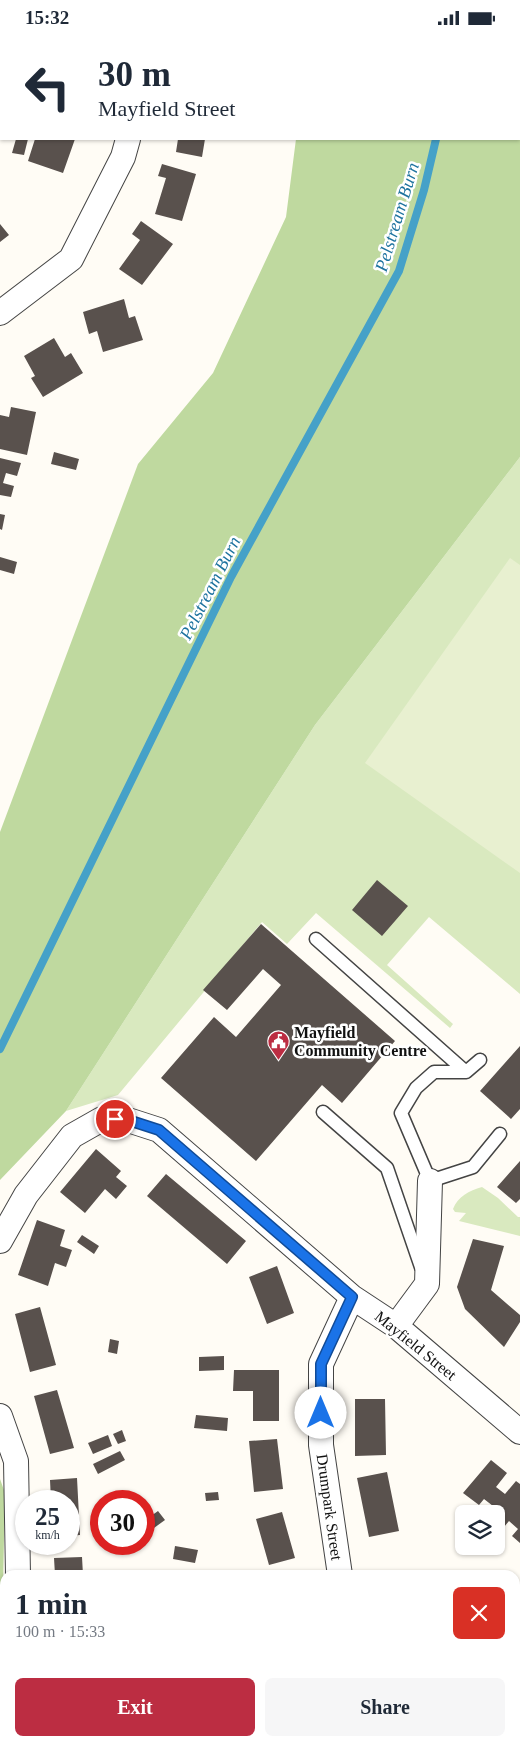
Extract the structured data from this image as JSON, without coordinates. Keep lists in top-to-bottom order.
{
  "streets": {
    "street": ["Mayfield Street", "Drumpark Street"]
  },
  "crossings": [
    ["Mayfield Street", "Drumpark Street"]
  ],
  "water": ["Pelstream Burn"],
  "places": {
    "public building": ["Mayfield Community Centre"]
  },
  "page": {
    "status": "15:32",
    "turn": ["30 m", "Mayfield Street"],
    "speed": "25 km/h",
    "limit": "30",
    "heading": ["1 min", "100 m · 15:33"],
    "buttons": ["Exit", "Share"]
  }
}
